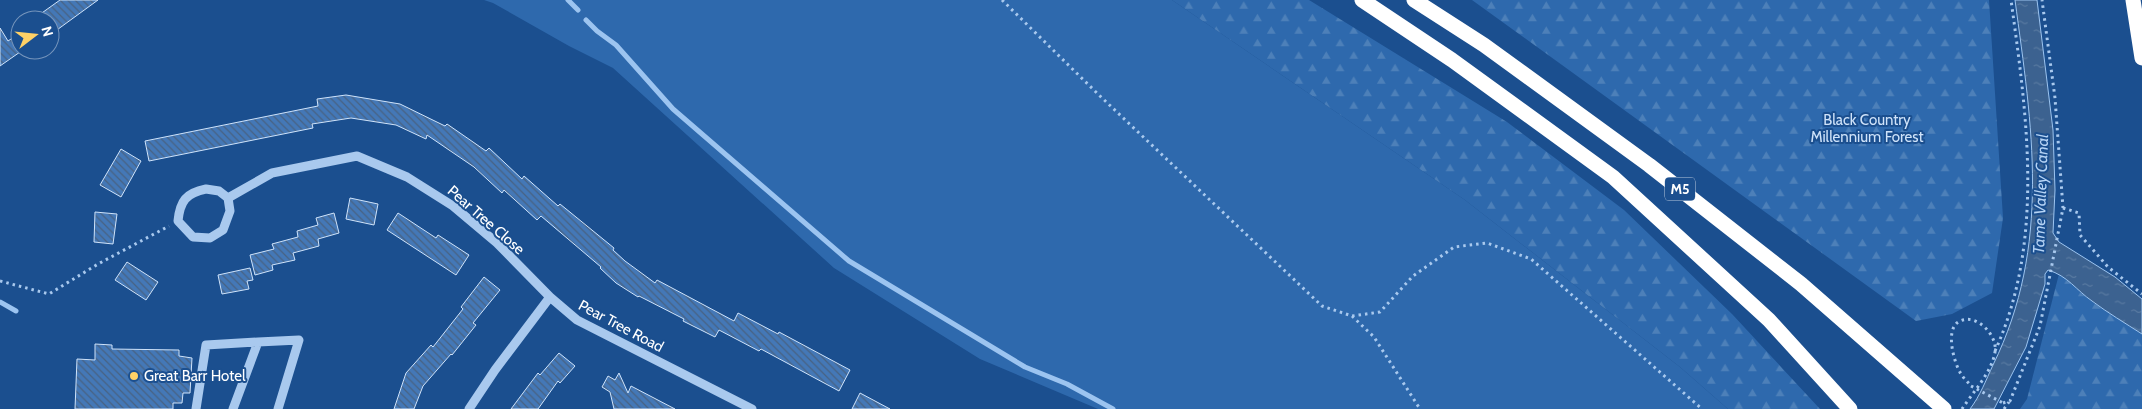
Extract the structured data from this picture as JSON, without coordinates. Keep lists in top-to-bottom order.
{
  "streets": {
    "highway": ["M5"],
    "street": ["Pear Tree Close", "Pear Tree Road"]
  },
  "crossings": [
    ["Pear Tree Close", "Pear Tree Road"]
  ],
  "water": ["Tame Valley Canal"],
  "parks": ["Black Country Millennium Forest"],
  "places": ["Great Barr Hotel"],
  "north": "right"
}
